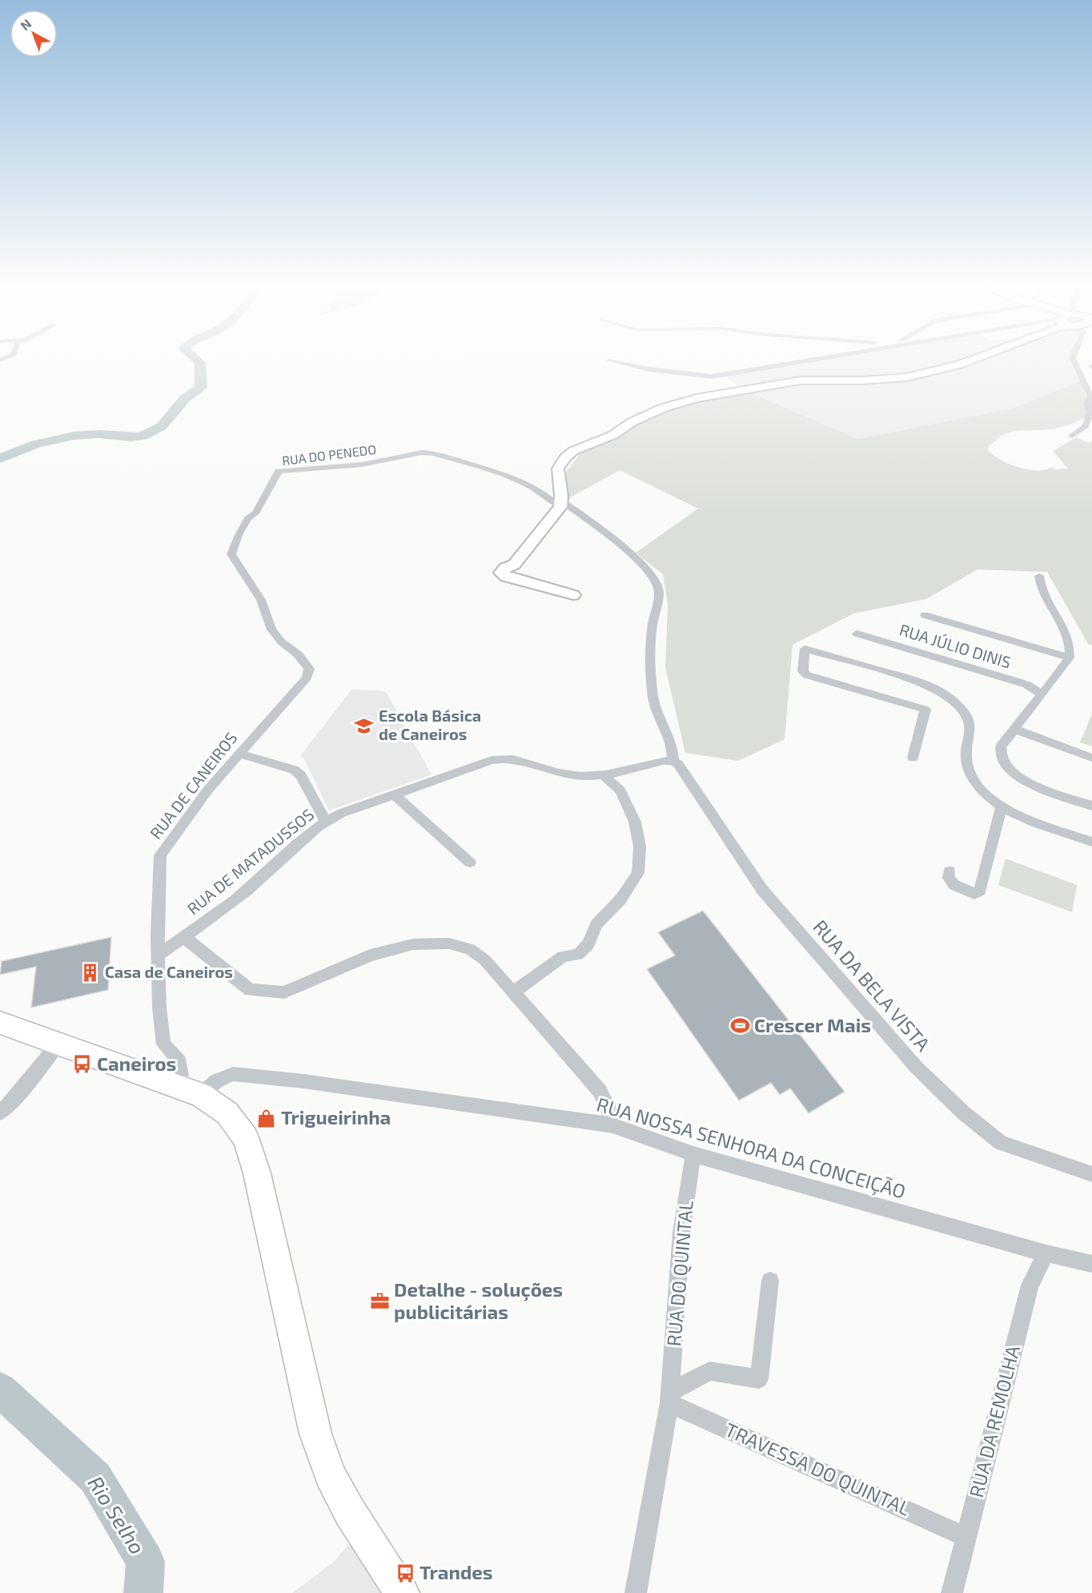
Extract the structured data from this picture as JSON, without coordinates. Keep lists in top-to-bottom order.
{
  "streets": {
    "street": [
      "RUA DO PENEDO",
      "RUA JÚLIO DINIS",
      "RUA DE CANEIROS",
      "RUA DE MATADUSSOS",
      "RUA DA BELA VISTA",
      "RUA NOSSA SENHORA DA CONCEIÇÃO",
      "RUA DO QUINTAL",
      "RUA DA REMOLHA",
      "TRAVESSA DO QUINTAL"
    ]
  },
  "crossings": [
    ["RUA DO PENEDO", "RUA DE CANEIROS"],
    ["RUA DE CANEIROS", "RUA DE MATADUSSOS"],
    ["RUA DE CANEIROS", "RUA NOSSA SENHORA DA CONCEIÇÃO"],
    ["RUA DE MATADUSSOS", "RUA DA BELA VISTA"],
    ["RUA NOSSA SENHORA DA CONCEIÇÃO", "RUA DO QUINTAL"],
    ["RUA NOSSA SENHORA DA CONCEIÇÃO", "RUA DA REMOLHA"],
    ["RUA DO QUINTAL", "TRAVESSA DO QUINTAL"],
    ["RUA DA REMOLHA", "TRAVESSA DO QUINTAL"]
  ],
  "water": ["Rio Selho"],
  "places": {
    "school or university": ["Escola Básica de Caneiros"],
    "building": ["Casa de Caneiros"],
    "sports": ["Crescer Mais"],
    "bus stop": ["Caneiros", "Trandes"],
    "shop": ["Trigueirinha"],
    "office": ["Detalhe - soluções publicitárias"]
  },
  "north": "top left"
}
